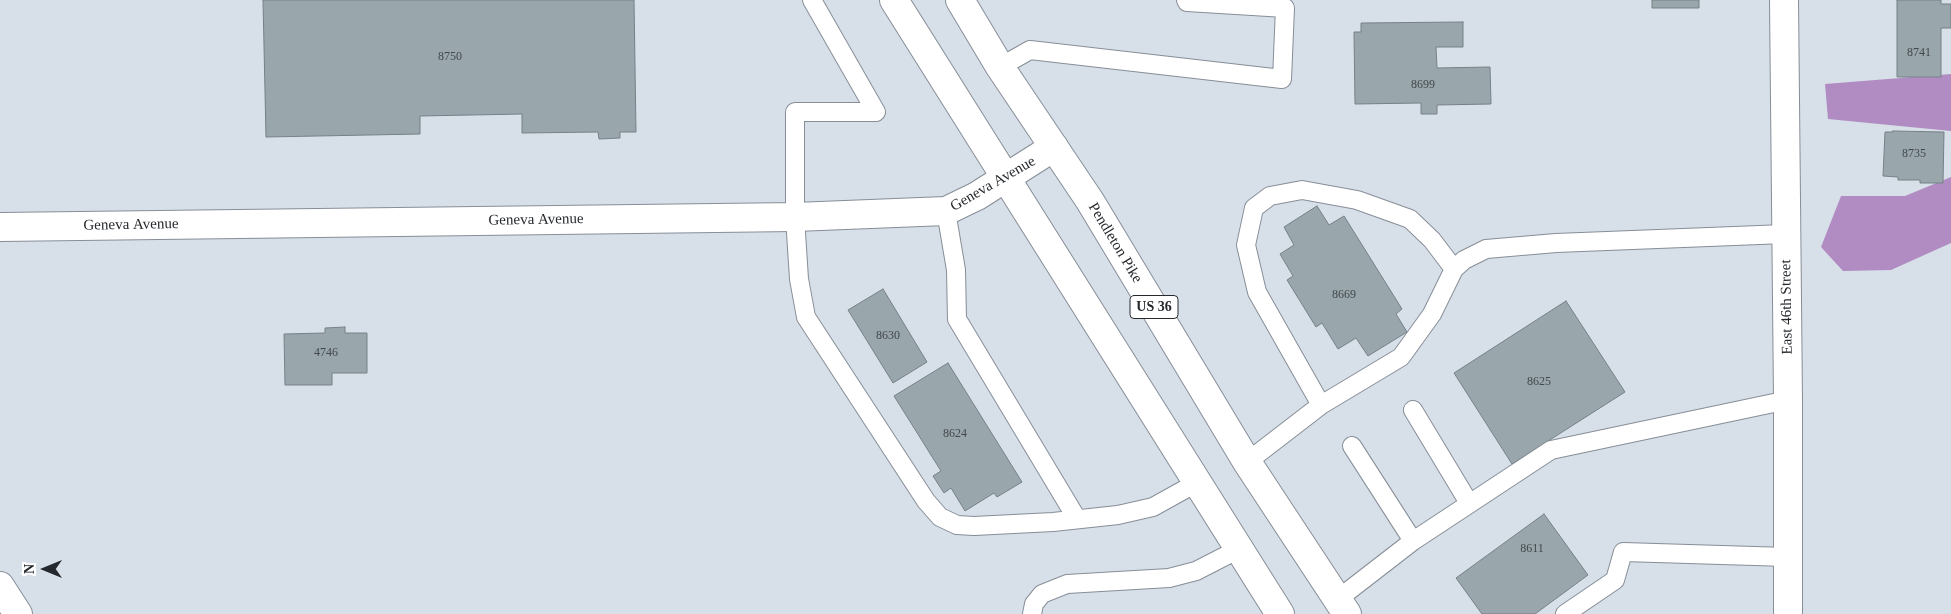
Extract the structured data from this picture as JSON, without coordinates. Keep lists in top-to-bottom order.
{
  "streets": {
    "street": [
      "Geneva Avenue",
      "Pendleton Pike",
      "US 36",
      "East 46th Street"
    ]
  },
  "crossings": [
    ["Geneva Avenue", "Pendleton Pike"]
  ],
  "house_numbers": [
    "8741",
    "8750",
    "8699",
    "8735",
    "8669",
    "8630",
    "4746",
    "8625",
    "8624",
    "8611"
  ],
  "north": "left"
}
